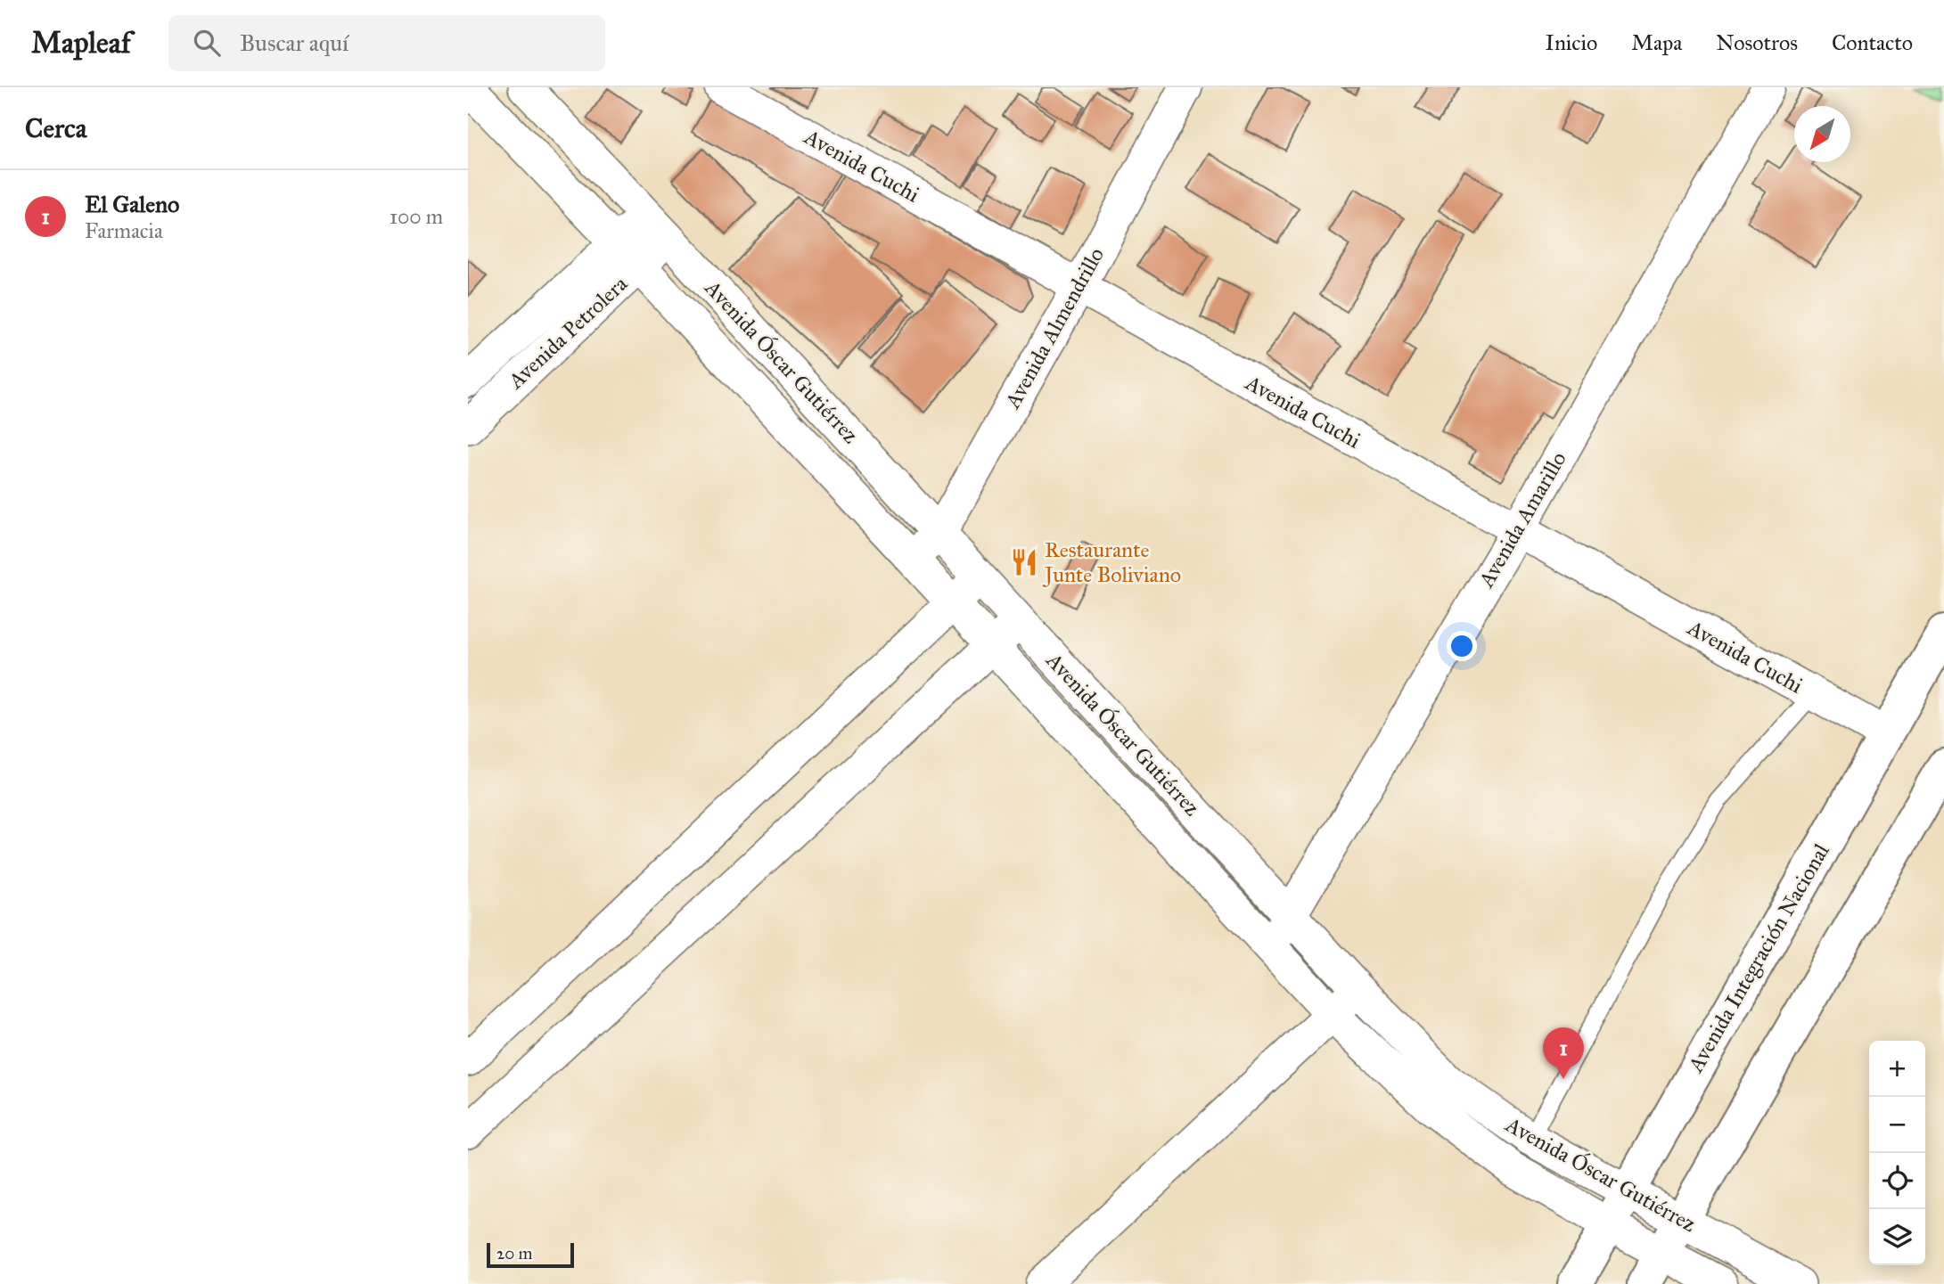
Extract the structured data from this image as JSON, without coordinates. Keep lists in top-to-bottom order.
{
  "streets": {
    "main road": ["Avenida Integración Nacional"],
    "street": [
      "Avenida Cuchi",
      "Avenida Almendrillo",
      "Avenida Petrolera",
      "Avenida Óscar Gutiérrez",
      "Avenida Amarillo"
    ]
  },
  "crossings": [
    ["Avenida Cuchi", "Avenida Almendrillo"],
    ["Avenida Cuchi", "Avenida Amarillo"],
    ["Avenida Cuchi", "Avenida Integración Nacional"],
    ["Avenida Almendrillo", "Avenida Óscar Gutiérrez"],
    ["Avenida Petrolera", "Avenida Óscar Gutiérrez"],
    ["Avenida Óscar Gutiérrez", "Avenida Amarillo"],
    ["Avenida Óscar Gutiérrez", "Avenida Integración Nacional"]
  ],
  "places": {
    "restaurant": ["Restaurante Junte Boliviano"]
  },
  "scale_bar": "20 m",
  "north": "bottom left",
  "page": {
    "header": "Mapleaf",
    "search": "Buscar aquí",
    "nav": [
      "Inicio",
      "Mapa",
      "Nosotros",
      "Contacto"
    ],
    "heading": "Cerca",
    "list": [
      {
        "mark": "1",
        "name": "El Galeno",
        "note": "Farmacia",
        "value": "100 m"
      }
    ],
    "pins": "1",
    "map_buttons": ["+", "−"],
    "scale": "20 m"
  }
}
